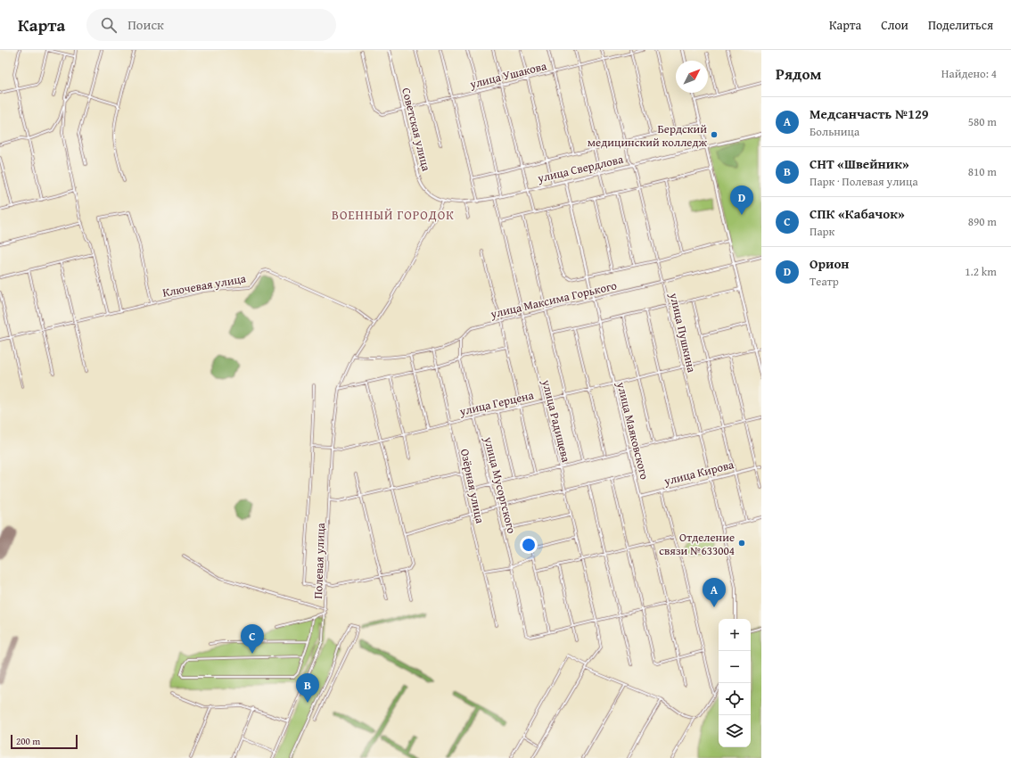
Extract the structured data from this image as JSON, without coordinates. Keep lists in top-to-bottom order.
{
  "streets": {
    "street": [
      "улица Ушакова",
      "Советская улица",
      "улица Свердлова",
      "Ключевая улица",
      "улица Максима Горького",
      "улица Пушкина",
      "улица Герцена",
      "улица Радищева",
      "улица Маяковского",
      "улица Кирова",
      "улица Мусоргского",
      "Озёрная улица",
      "Полевая улица"
    ]
  },
  "crossings": [
    ["улица Ушакова", "Советская улица"],
    ["улица Ушакова", "улица Пушкина"],
    ["Советская улица", "улица Свердлова"],
    ["Советская улица", "Полевая улица"],
    ["улица Свердлова", "улица Пушкина"],
    ["улица Свердлова", "улица Радищева"],
    ["улица Свердлова", "улица Маяковского"],
    ["улица Свердлова", "Полевая улица"],
    ["Ключевая улица", "Полевая улица"],
    ["улица Максима Горького", "улица Пушкина"],
    ["улица Максима Горького", "улица Радищева"],
    ["улица Максима Горького", "улица Маяковского"],
    ["улица Максима Горького", "улица Мусоргского"],
    ["улица Максима Горького", "Озёрная улица"],
    ["улица Максима Горького", "Полевая улица"],
    ["улица Пушкина", "улица Герцена"],
    ["улица Пушкина", "улица Кирова"],
    ["улица Герцена", "улица Радищева"],
    ["улица Герцена", "улица Маяковского"],
    ["улица Герцена", "улица Мусоргского"],
    ["улица Герцена", "Озёрная улица"],
    ["улица Герцена", "Полевая улица"],
    ["улица Маяковского", "улица Кирова"]
  ],
  "districts": ["ВОЕННЫЙ ГОРОДОК"],
  "places": ["Бердский медицинский колледж", "Отделение связи №633004"],
  "scale_bar": "200 m",
  "north": "top right",
  "page": {
    "header": "Карта",
    "search": "Поиск",
    "nav": ["Карта", "Слои", "Поделиться"],
    "heading": ["Рядом", "Найдено: 4"],
    "list": [
      {
        "mark": "A",
        "name": "Медсанчасть №129",
        "note": "Больница",
        "value": "580 m"
      },
      {
        "mark": "B",
        "name": "СНТ «Швейник»",
        "note": "Парк · Полевая улица",
        "value": "810 m"
      },
      {
        "mark": "C",
        "name": "СПК «Кабачок»",
        "note": "Парк",
        "value": "890 m"
      },
      {
        "mark": "D",
        "name": "Орион",
        "note": "Театр",
        "value": "1.2 km"
      }
    ],
    "pins": [
      "D",
      "A",
      "C",
      "B"
    ],
    "map_buttons": ["+", "−"],
    "scale": "200 m"
  }
}
